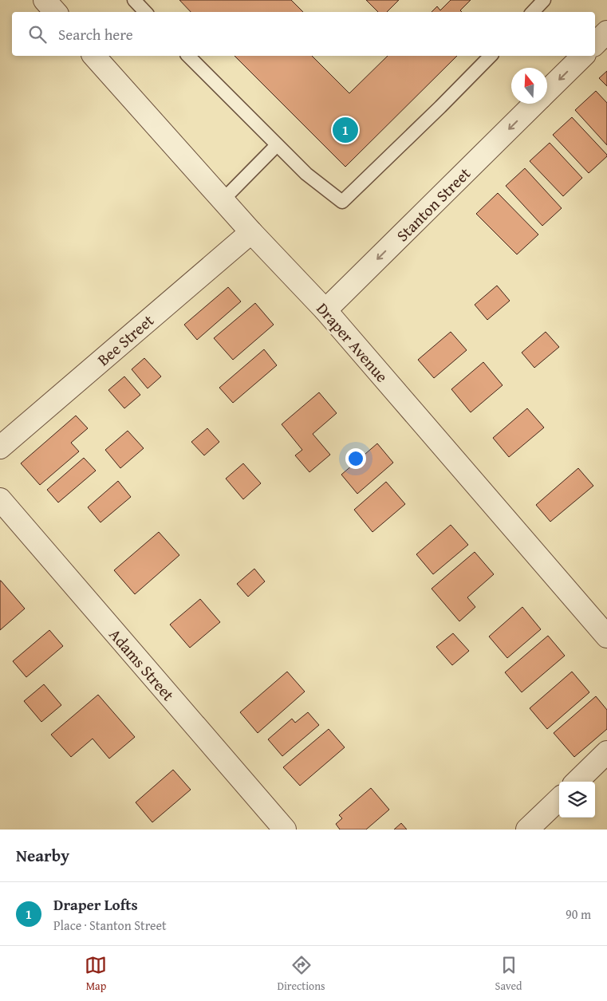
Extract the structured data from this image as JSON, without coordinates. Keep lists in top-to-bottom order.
{
  "streets": {
    "street": [
      "Stanton Street",
      "Bee Street",
      "Draper Avenue",
      "Adams Street"
    ]
  },
  "crossings": [
    ["Stanton Street", "Draper Avenue"],
    ["Bee Street", "Draper Avenue"]
  ],
  "one_way": ["Stanton Street"],
  "north": "top",
  "page": {
    "search": "Search here",
    "pins": "1",
    "heading": "Nearby",
    "list": [
      {
        "mark": "1",
        "name": "Draper Lofts",
        "note": "Place · Stanton Street",
        "value": "90 m"
      }
    ],
    "nav": ["Map", "Directions", "Saved"]
  }
}
